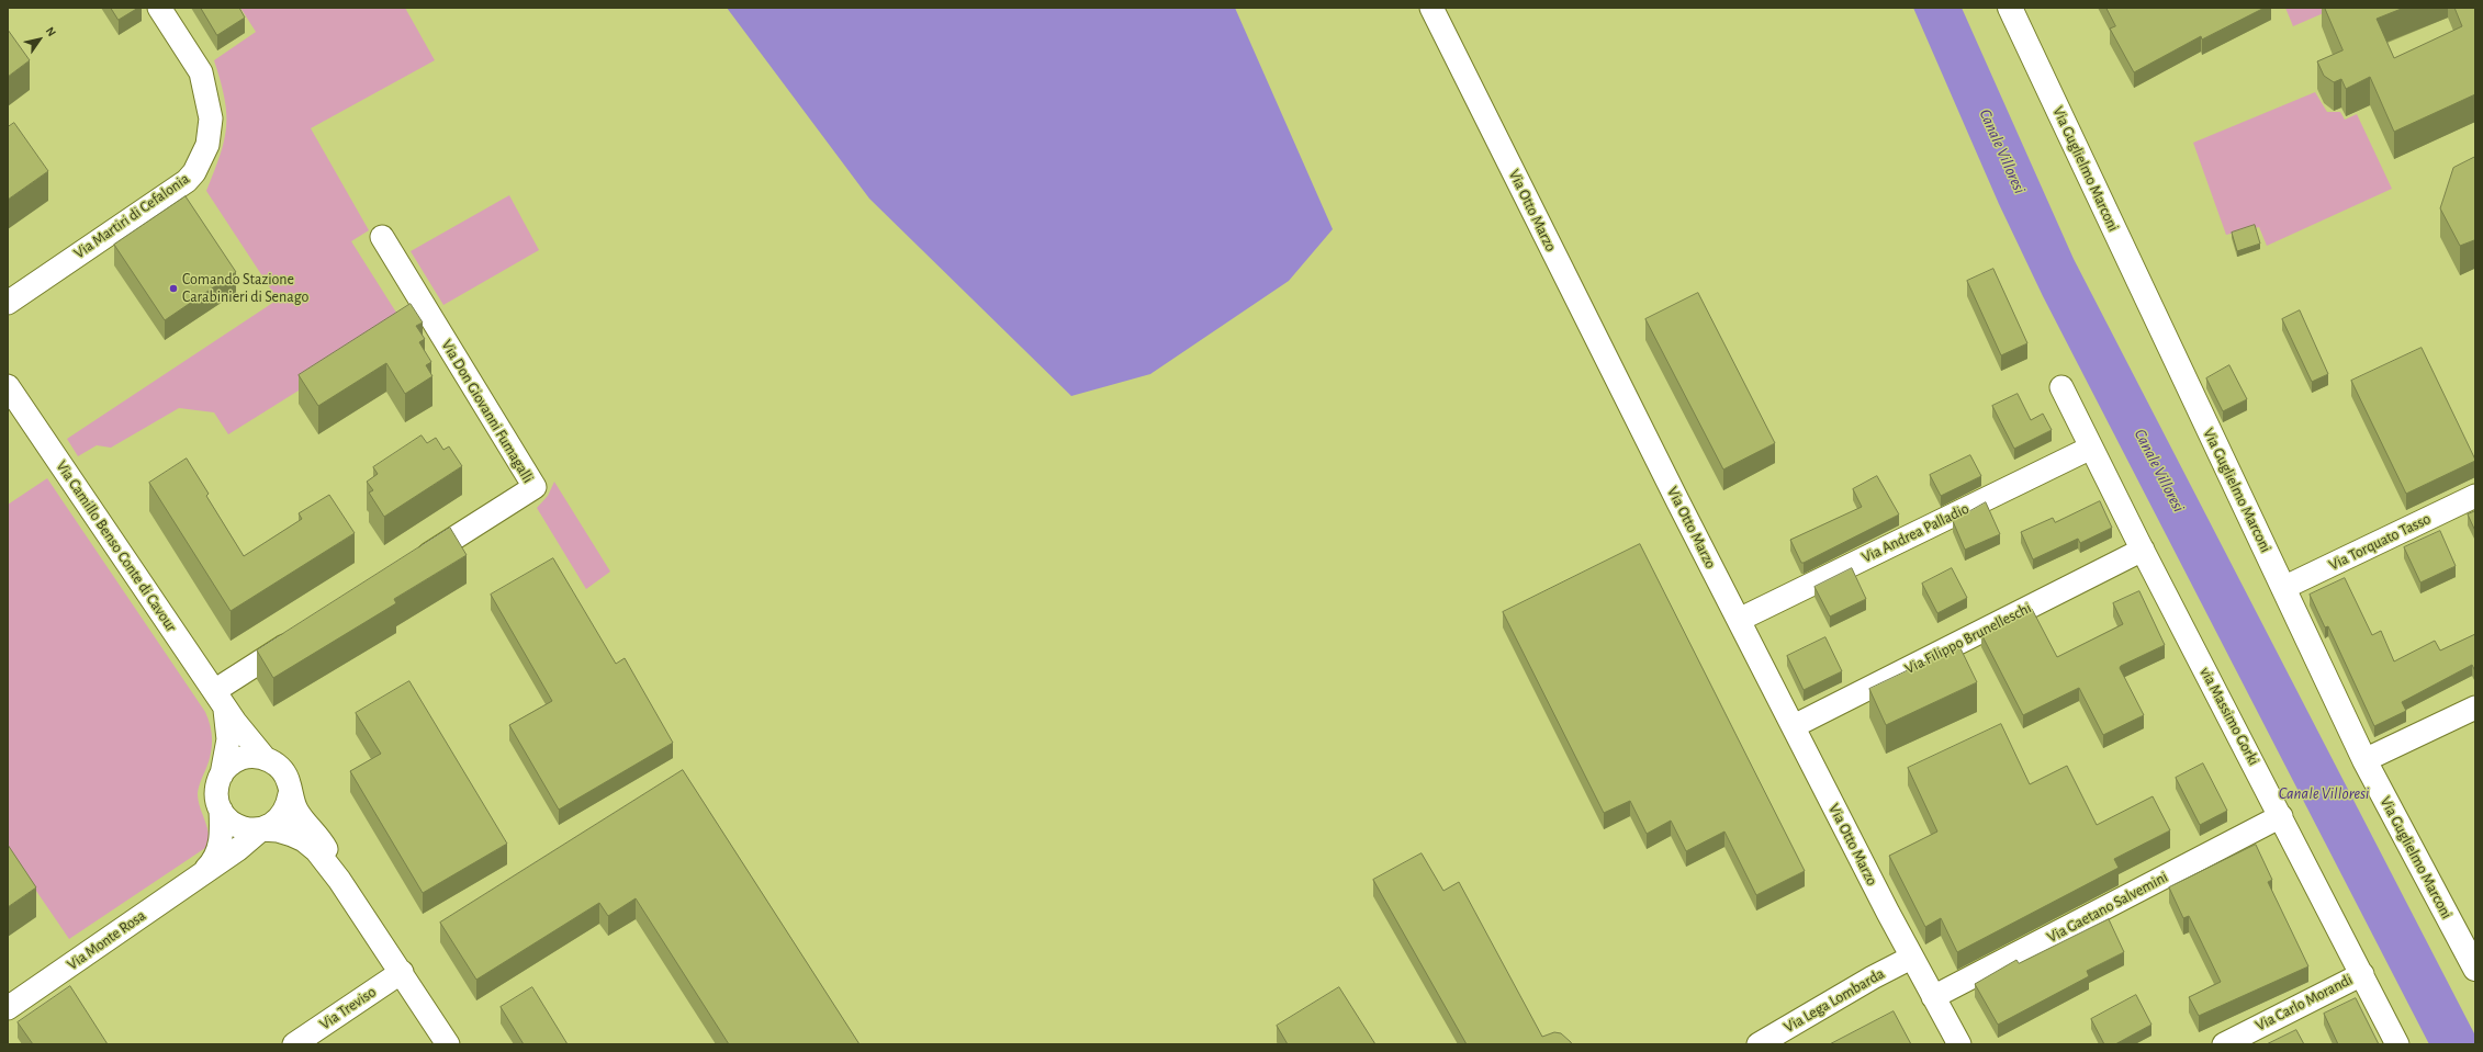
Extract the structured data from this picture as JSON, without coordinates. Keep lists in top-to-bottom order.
{
  "streets": {
    "street": [
      "Via Guglielmo Marconi",
      "Via Otto Marzo",
      "Via Martiri di Cefalonia",
      "Via Don Giovanni Fumagalli",
      "Via Andrea Palladio",
      "Via Torquato Tasso",
      "Via Camillo Benso Conte di Cavour",
      "Via Filippo Brunelleschi",
      "via Massimo Gorki",
      "Via Gaetano Salvemini",
      "Via Monte Rosa",
      "Via Lega Lombarda",
      "Via Carlo Morandi",
      "Via Treviso"
    ]
  },
  "crossings": [
    ["Via Guglielmo Marconi", "Via Torquato Tasso"],
    ["Via Otto Marzo", "Via Andrea Palladio"],
    ["Via Otto Marzo", "Via Filippo Brunelleschi"],
    ["Via Otto Marzo", "Via Gaetano Salvemini"],
    ["Via Otto Marzo", "Via Lega Lombarda"],
    ["Via Andrea Palladio", "via Massimo Gorki"],
    ["Via Camillo Benso Conte di Cavour", "Via Monte Rosa"],
    ["Via Filippo Brunelleschi", "via Massimo Gorki"],
    ["via Massimo Gorki", "Via Gaetano Salvemini"],
    ["via Massimo Gorki", "Via Carlo Morandi"]
  ],
  "water": ["Canale Villoresi"],
  "places": ["Comando Stazione Carabinieri di Senago"],
  "north": "top right"
}
